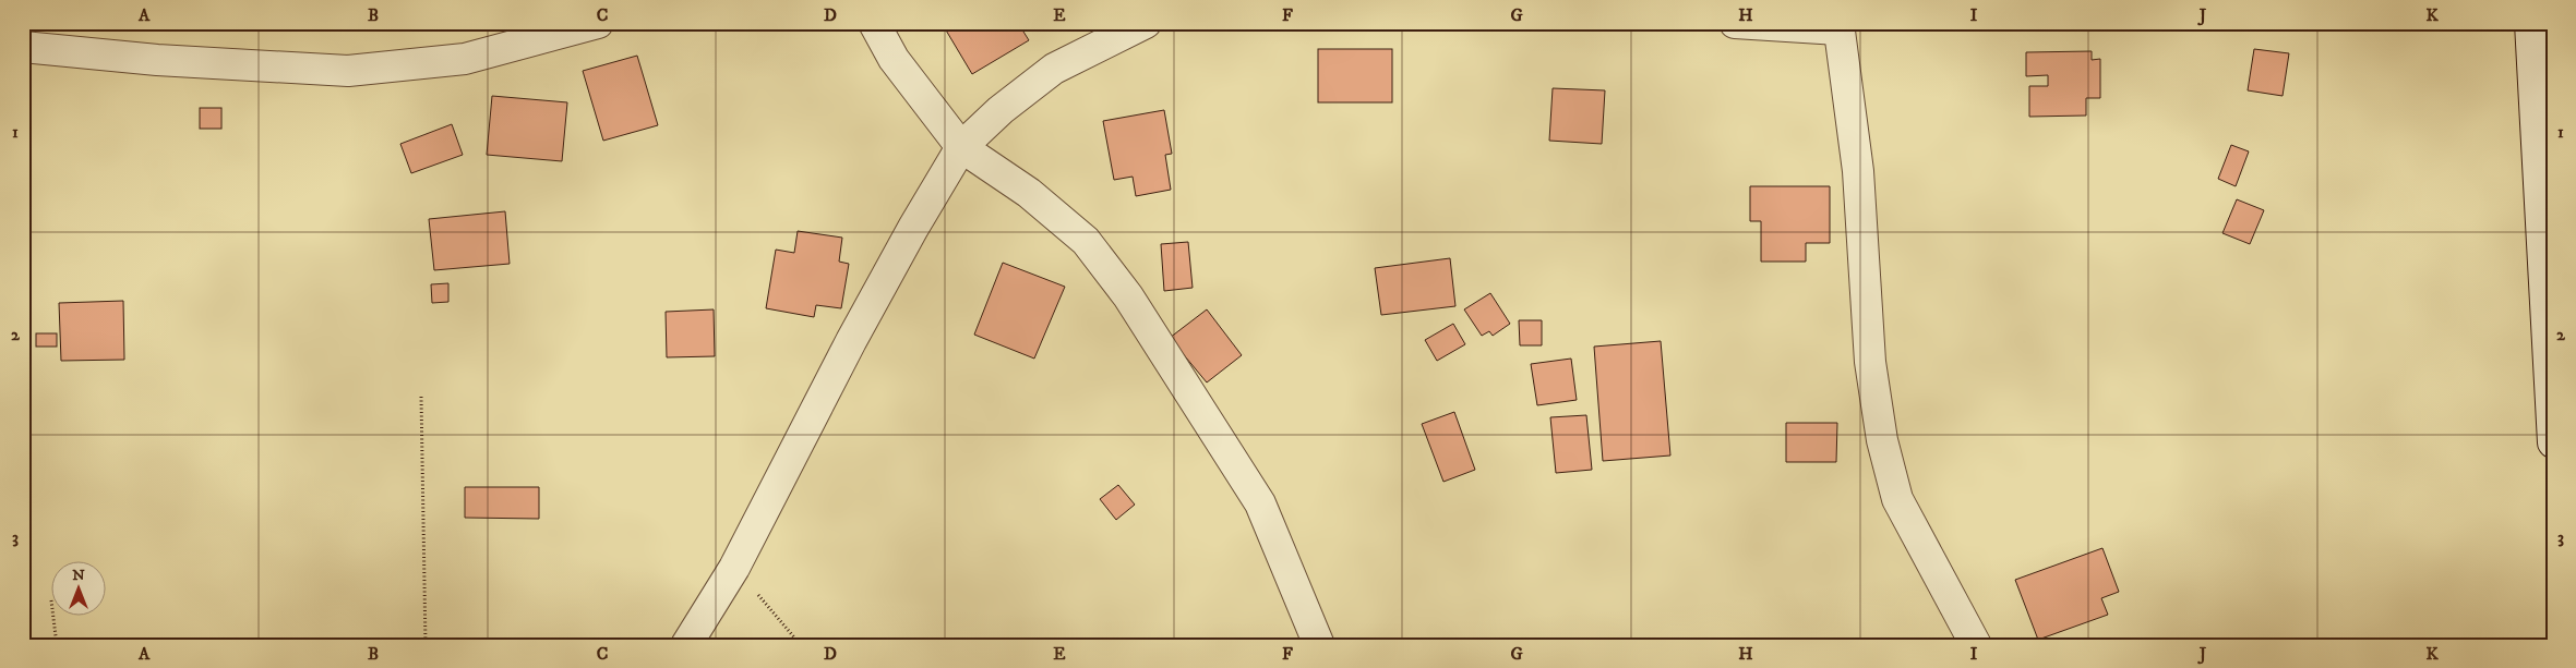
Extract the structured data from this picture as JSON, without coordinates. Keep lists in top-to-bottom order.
{
  "north": "top",
  "grid": {
    "columns": [
      "A",
      "B",
      "C",
      "D",
      "E",
      "F",
      "G",
      "H",
      "I",
      "J",
      "K"
    ],
    "rows": ["1", "2", "3"]
  }
}
